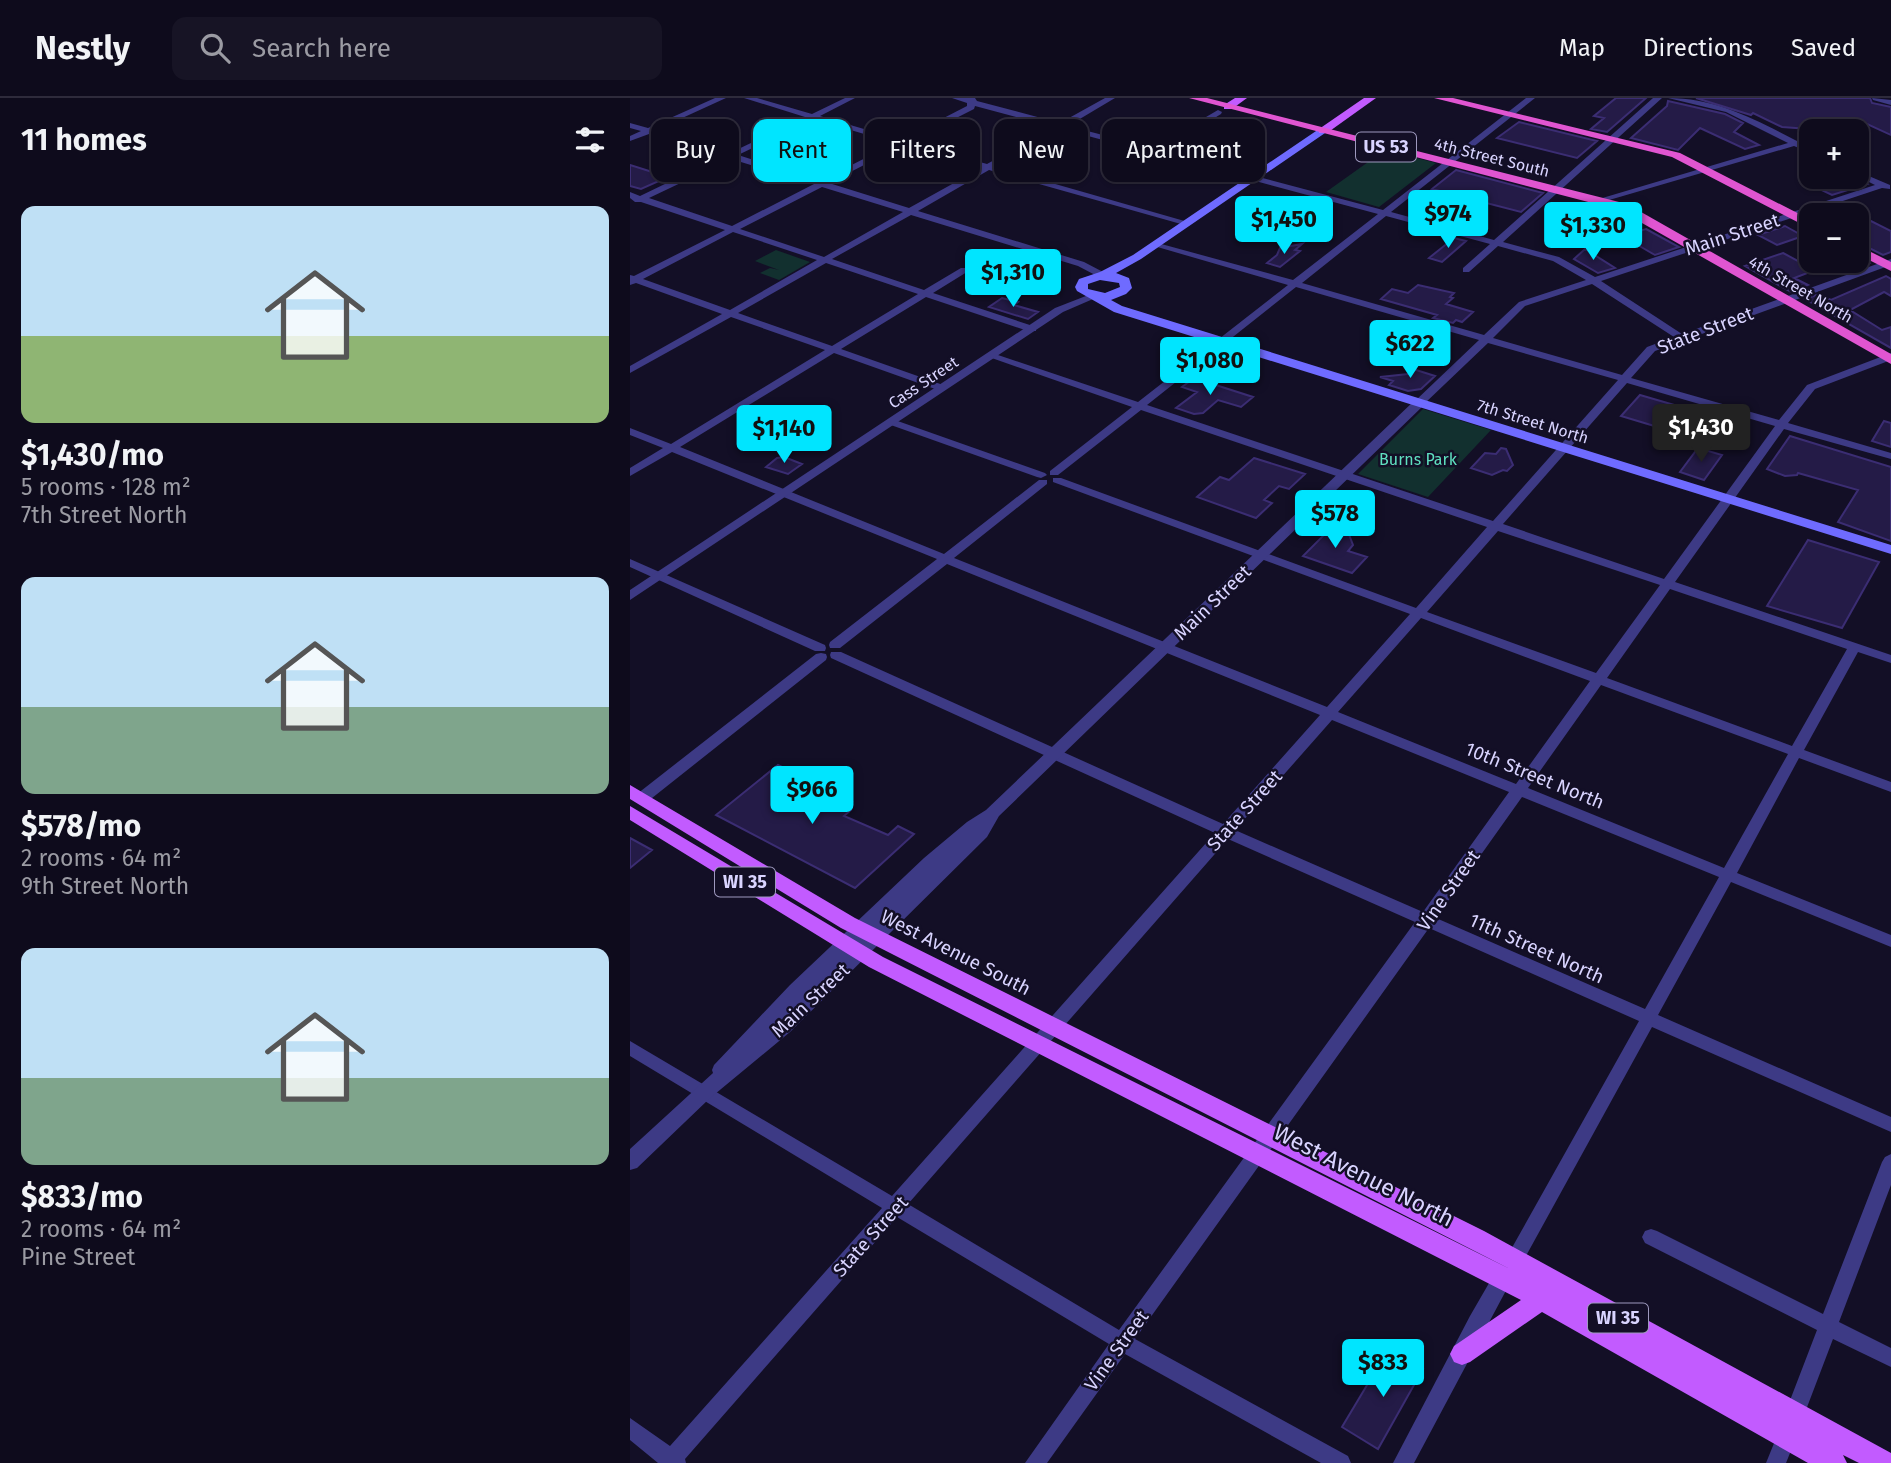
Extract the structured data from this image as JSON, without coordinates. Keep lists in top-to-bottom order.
{
  "streets": {
    "highway": ["US 53", "4th Street South", "4th Street North"],
    "main road": [
      "7th Street North",
      "WI 35",
      "West Avenue South",
      "West Avenue North"
    ],
    "street": [
      "Main Street",
      "State Street",
      "Cass Street",
      "10th Street North",
      "Vine Street",
      "11th Street North"
    ]
  },
  "crossings": [
    ["4th Street South", "Main Street"],
    ["4th Street South", "4th Street North"],
    ["Main Street", "4th Street North"],
    ["Main Street", "7th Street North"],
    ["Main Street", "10th Street North"],
    ["Main Street", "WI 35"],
    ["Main Street", "11th Street North"],
    ["Main Street", "West Avenue South"],
    ["Main Street", "West Avenue North"],
    ["4th Street North", "State Street"],
    ["4th Street North", "Vine Street"],
    ["State Street", "7th Street North"],
    ["State Street", "10th Street North"],
    ["State Street", "11th Street North"],
    ["State Street", "West Avenue South"],
    ["State Street", "West Avenue North"],
    ["Cass Street", "7th Street North"],
    ["Cass Street", "10th Street North"],
    ["7th Street North", "Vine Street"],
    ["10th Street North", "Vine Street"],
    ["WI 35", "West Avenue South"],
    ["WI 35", "West Avenue North"],
    ["Vine Street", "11th Street North"],
    ["Vine Street", "West Avenue South"],
    ["Vine Street", "West Avenue North"],
    ["West Avenue South", "West Avenue North"]
  ],
  "parks": ["Burns Park"],
  "page": {
    "header": "Nestly",
    "search": "Search here",
    "nav": ["Map", "Directions", "Saved"],
    "heading": "11 homes",
    "map_buttons": ["+", "−"],
    "chip": [
      "Buy",
      "Rent",
      "Filters",
      "New",
      "Apartment"
    ],
    "list": [
      {
        "name": "$1,430/mo",
        "note": "5 rooms · 128 m² · 7th Street North"
      },
      {
        "name": "$578/mo",
        "note": "2 rooms · 64 m² · 9th Street North"
      },
      {
        "name": "$833/mo",
        "note": "2 rooms · 64 m² · Pine Street"
      }
    ],
    "price": [
      "$974",
      "$1,450",
      "$1,330",
      "$1,310",
      "$622",
      "$1,080",
      "$1,430",
      "$1,140",
      "$578",
      "$966",
      "$833"
    ]
  }
}
